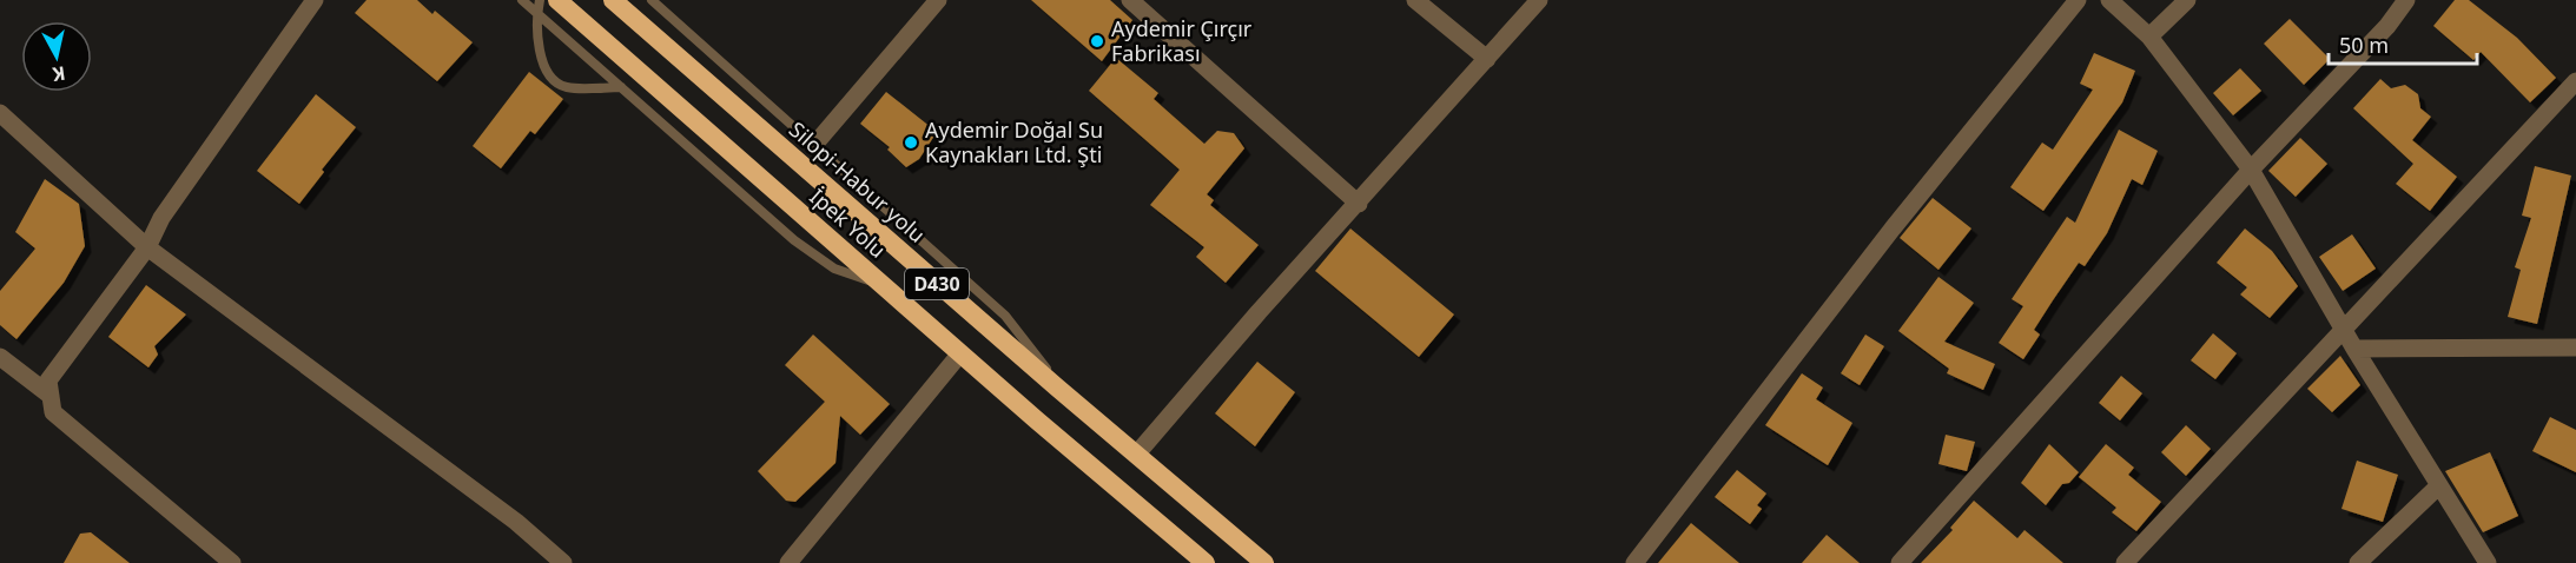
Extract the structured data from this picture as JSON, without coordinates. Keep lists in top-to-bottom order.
{
  "streets": {
    "highway": ["Silopi-Habur yolu", "İpek Yolu", "D430"]
  },
  "places": ["Aydemir Çırçır Fabrikası", "Aydemir Doğal Su Kaynakları Ltd. Şti"],
  "scale_bar": "50 m",
  "north": "bottom"
}
